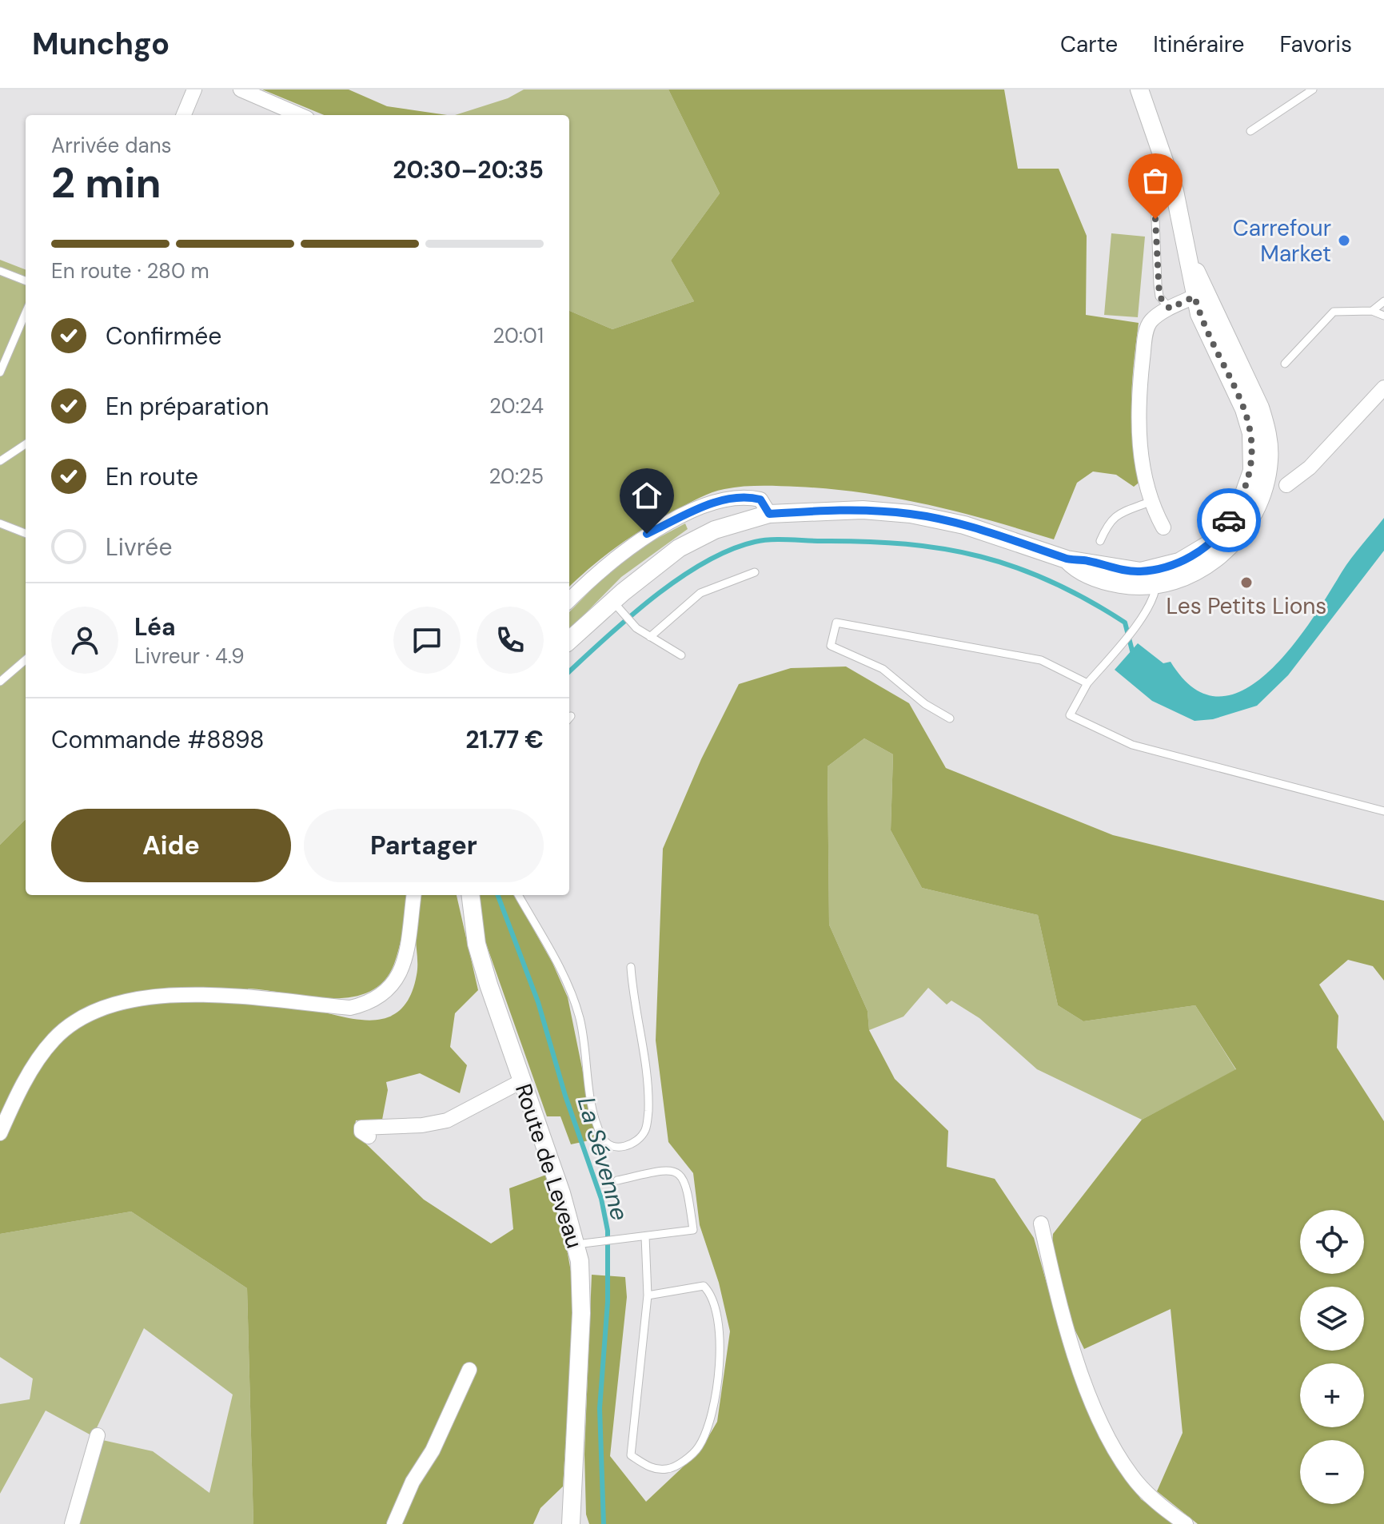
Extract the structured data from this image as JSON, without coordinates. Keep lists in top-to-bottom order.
{
  "streets": {
    "street": ["Route de Leveau"]
  },
  "water": ["La Sévenne"],
  "places": ["Carrefour Market", "Les Petits Lions"],
  "page": {
    "header": "Munchgo",
    "nav": ["Carte", "Itinéraire", "Favoris"],
    "heading": ["2 min", "Arrivée dans", "20:30–20:35"],
    "panel": [
      "Léa",
      "Livreur · 4.9",
      "Commande #8898",
      "21.77 €"
    ],
    "bar": "En route · 280 m",
    "list": [
      ["Confirmée", "20:01"],
      ["En préparation", "20:24"],
      ["En route", "20:25"],
      "Livrée"
    ],
    "buttons": ["Aide", "Partager"],
    "map_buttons": ["+", "−"]
  }
}
